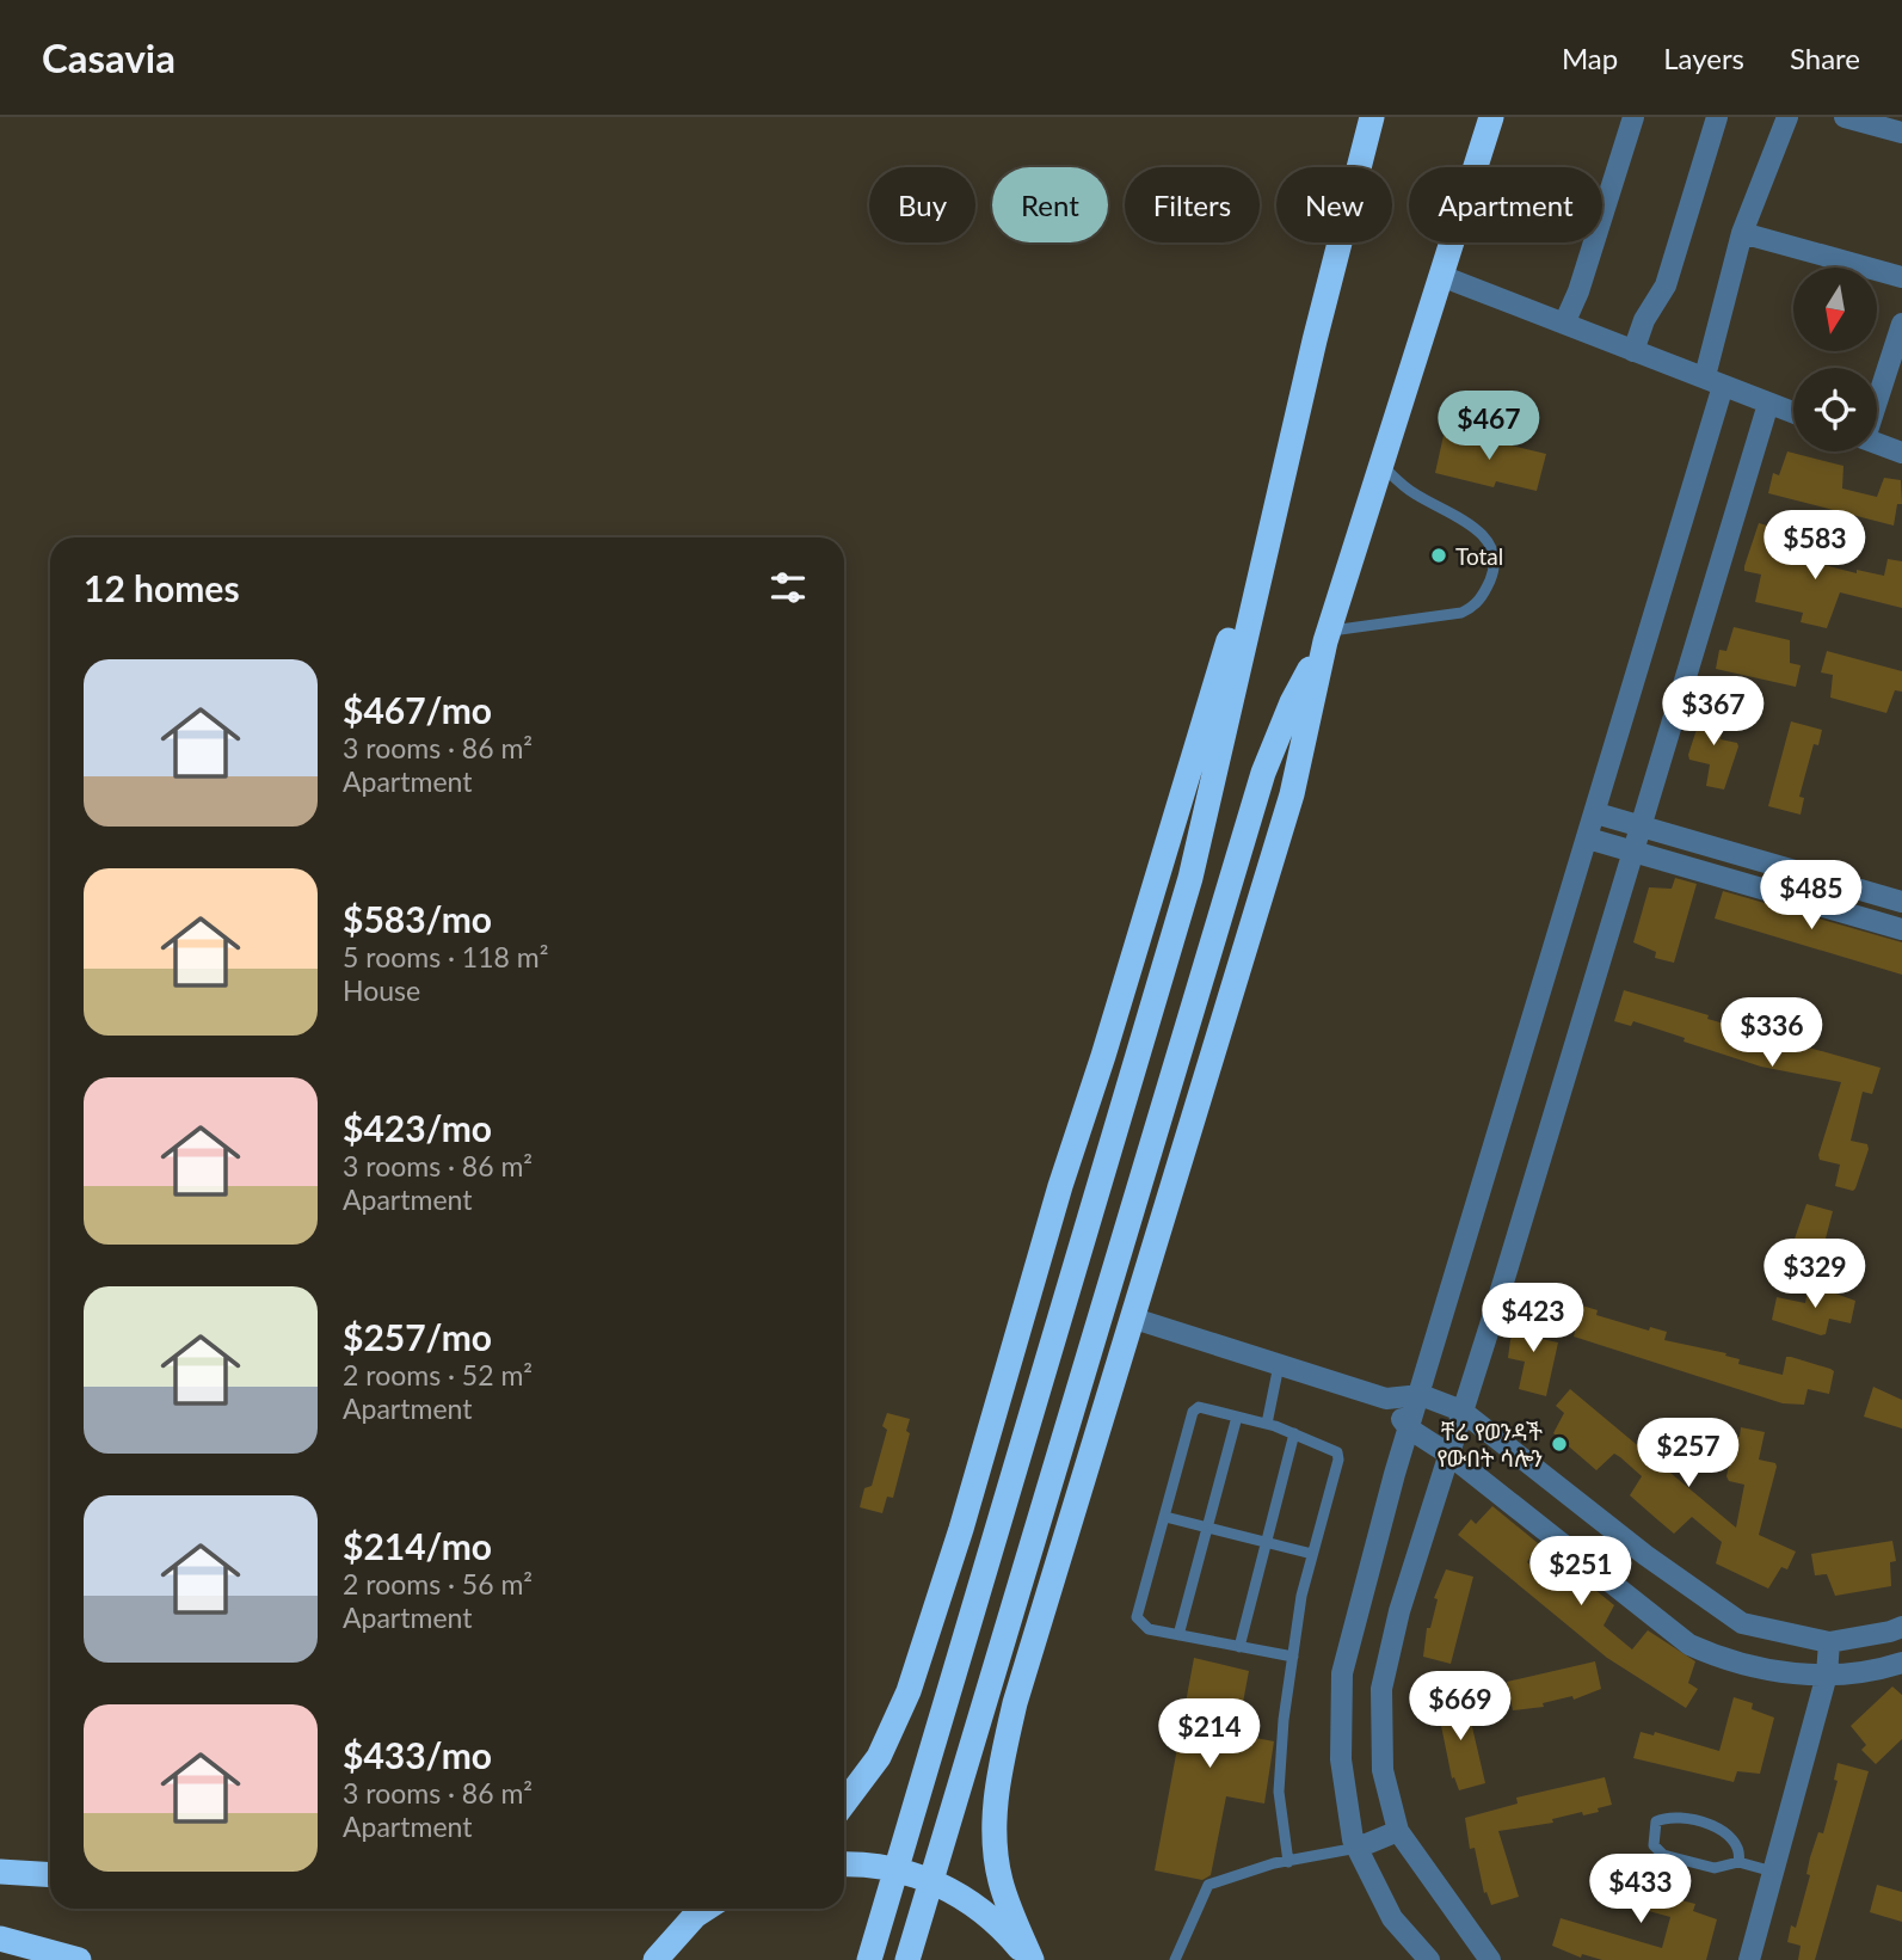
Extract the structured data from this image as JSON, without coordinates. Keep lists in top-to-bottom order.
{
  "places": ["Total", "ቸሬ የወንዳች የውበት ሳሎን"],
  "north": "bottom",
  "page": {
    "header": "Casavia",
    "nav": ["Map", "Layers", "Share"],
    "chip": [
      "Buy",
      "Rent",
      "Filters",
      "New",
      "Apartment"
    ],
    "price": [
      "$467",
      "$583",
      "$367",
      "$485",
      "$336",
      "$329",
      "$423",
      "$257",
      "$251",
      "$669",
      "$214",
      "$433"
    ],
    "heading": "12 homes",
    "list": [
      {
        "name": "$467/mo",
        "note": "3 rooms · 86 m² · Apartment"
      },
      {
        "name": "$583/mo",
        "note": "5 rooms · 118 m² · House"
      },
      {
        "name": "$423/mo",
        "note": "3 rooms · 86 m² · Apartment"
      },
      {
        "name": "$257/mo",
        "note": "2 rooms · 52 m² · Apartment"
      },
      {
        "name": "$214/mo",
        "note": "2 rooms · 56 m² · Apartment"
      },
      {
        "name": "$433/mo",
        "note": "3 rooms · 86 m² · Apartment"
      }
    ]
  }
}
